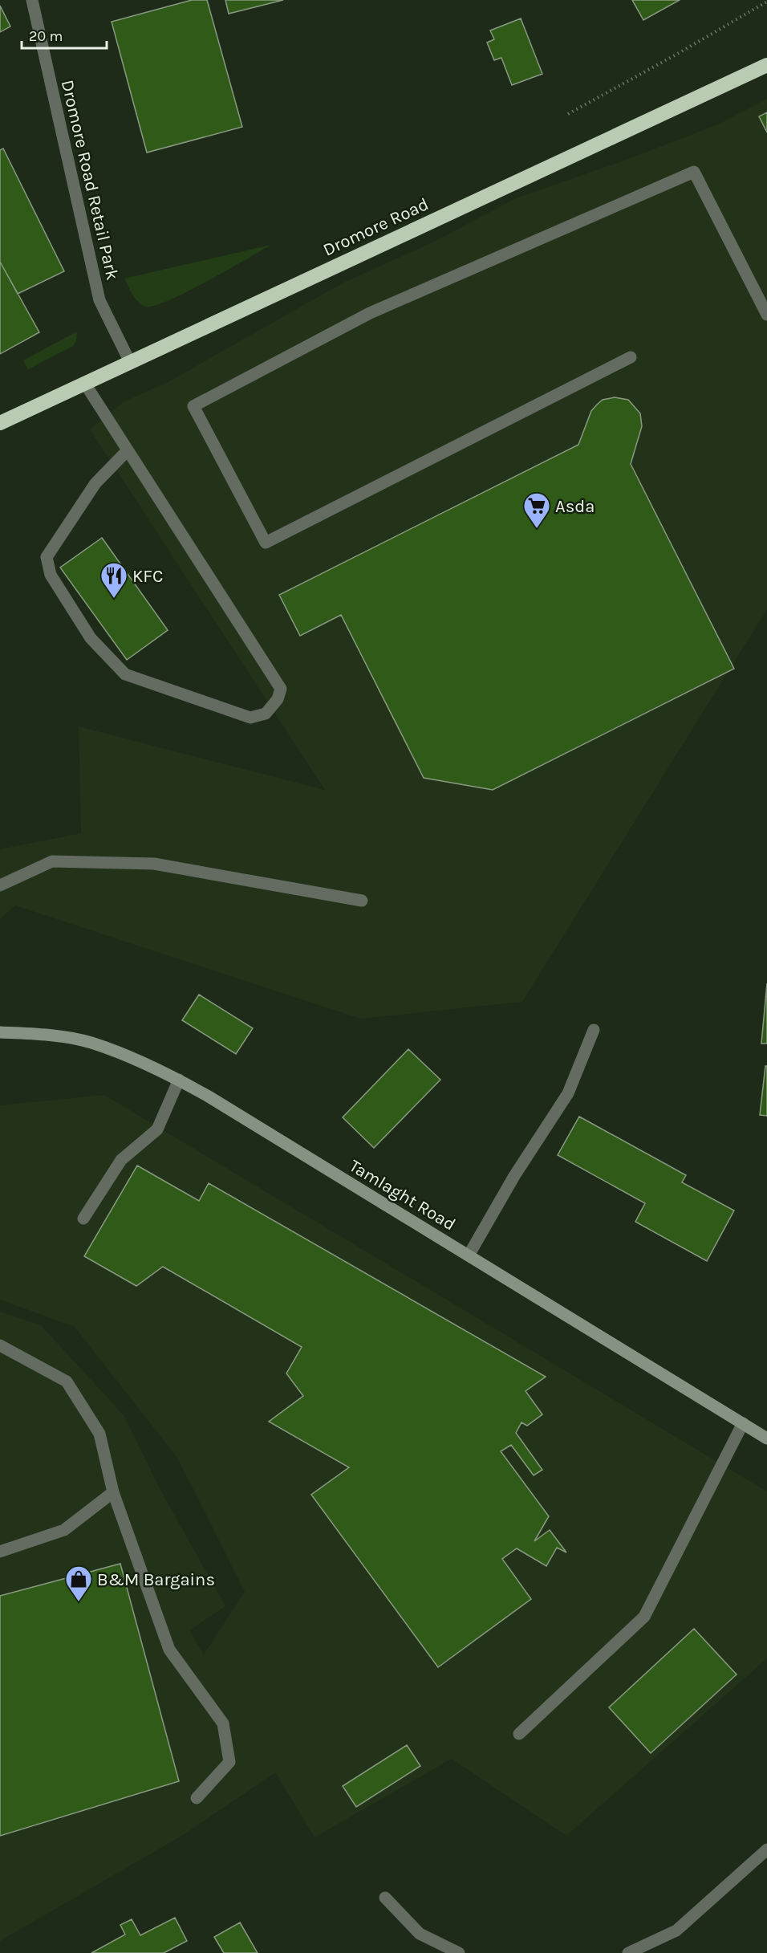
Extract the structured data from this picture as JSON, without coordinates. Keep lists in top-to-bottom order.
{
  "streets": {
    "highway": ["Dromore Road"],
    "street": ["Tamlaght Road"],
    "lane": ["Dromore Road Retail Park"]
  },
  "crossings": [
    ["Dromore Road Retail Park", "Dromore Road"]
  ],
  "places": {
    "supermarket": ["Asda"],
    "restaurant": ["KFC"],
    "shop": ["B&M Bargains"]
  },
  "scale_bar": "20 m"
}
